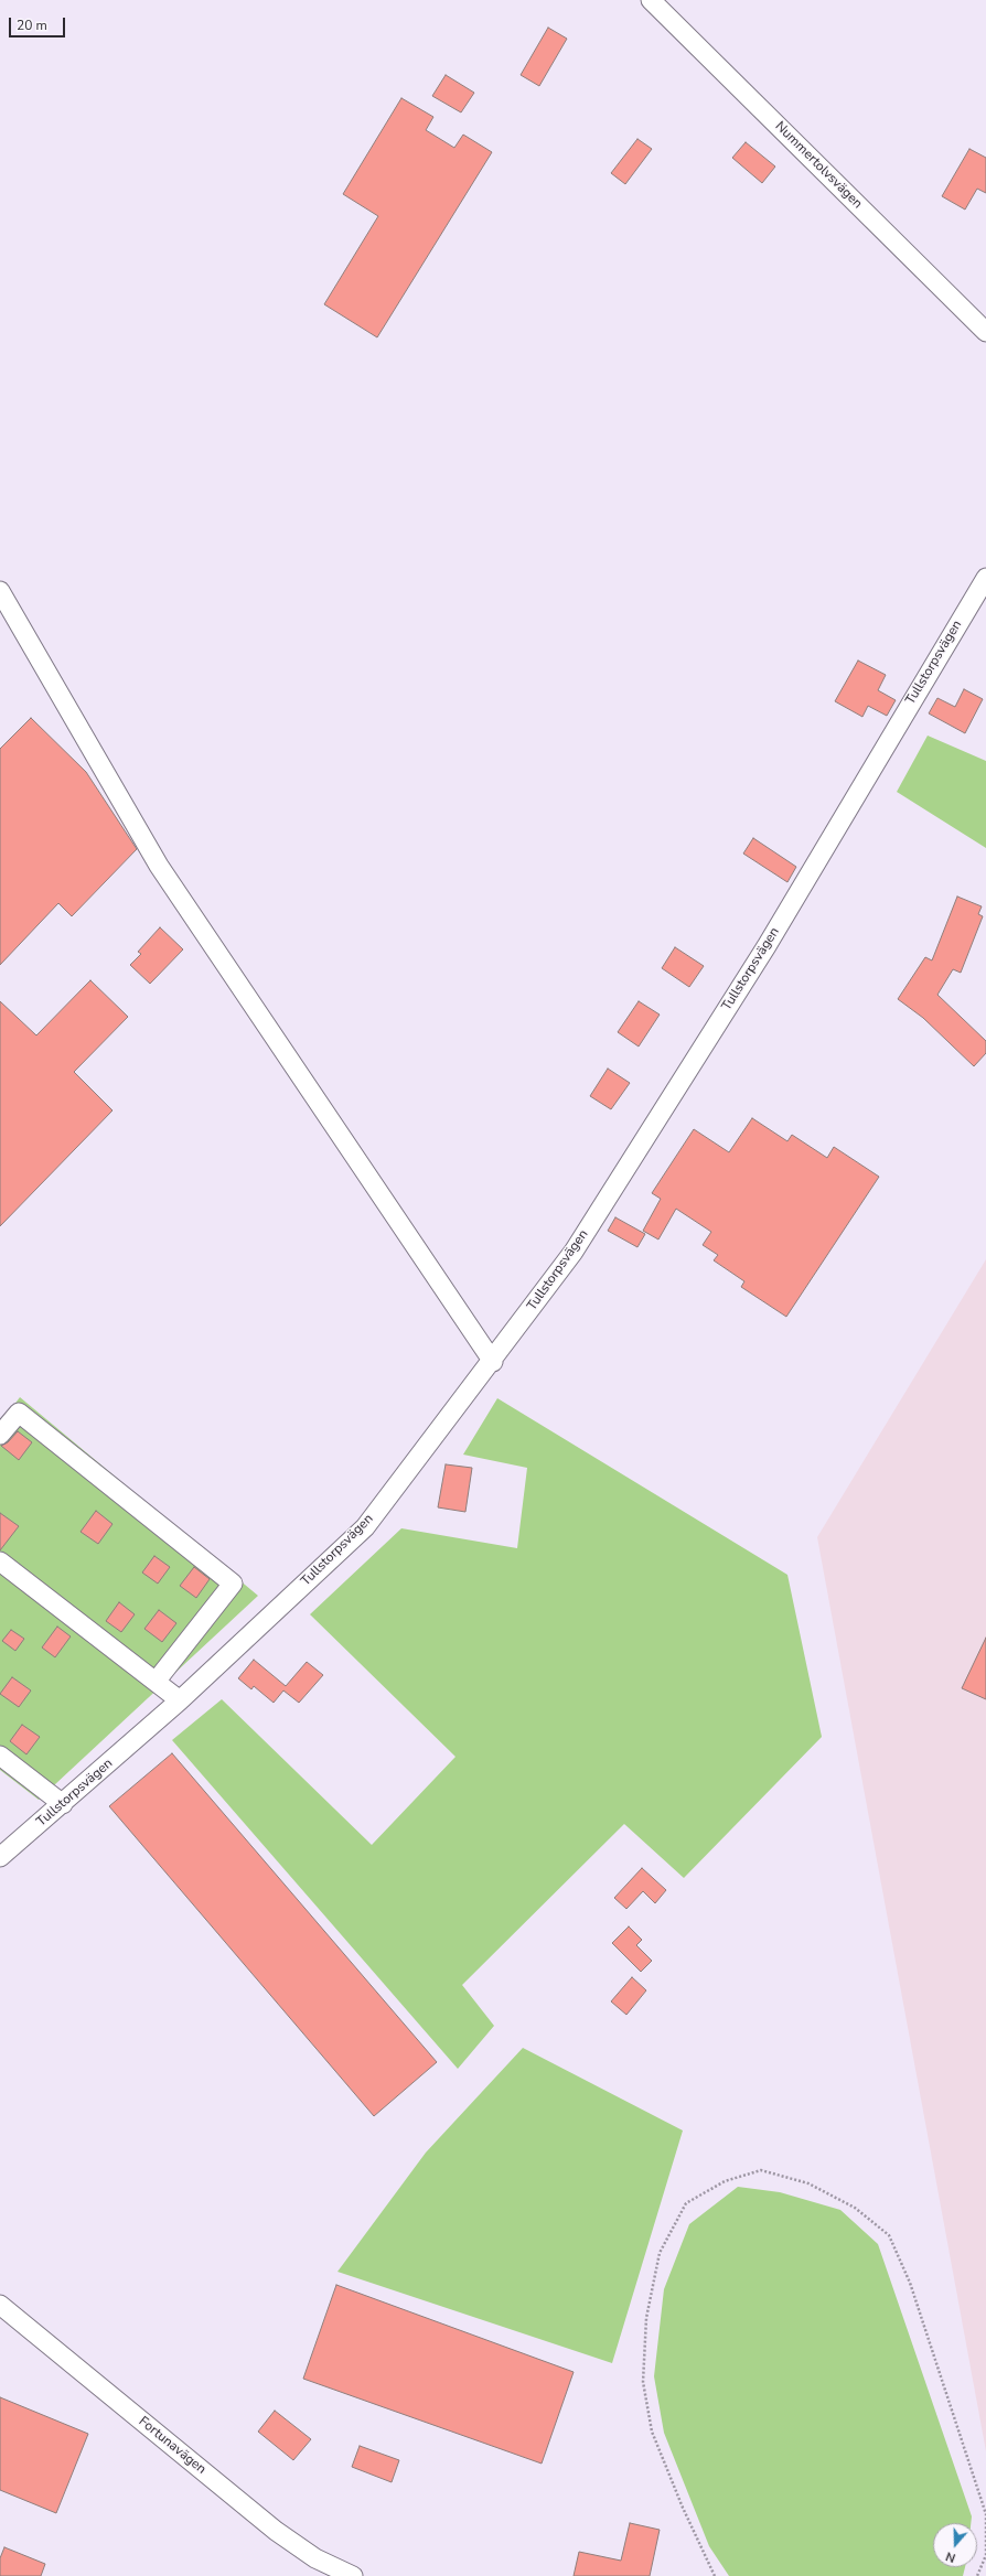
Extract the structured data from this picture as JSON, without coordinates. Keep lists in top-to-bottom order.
{
  "streets": {
    "street": ["Nummertolvsvägen", "Tullstorpsvägen", "Fortunavägen"]
  },
  "scale_bar": "20 m",
  "north": "bottom"
}
